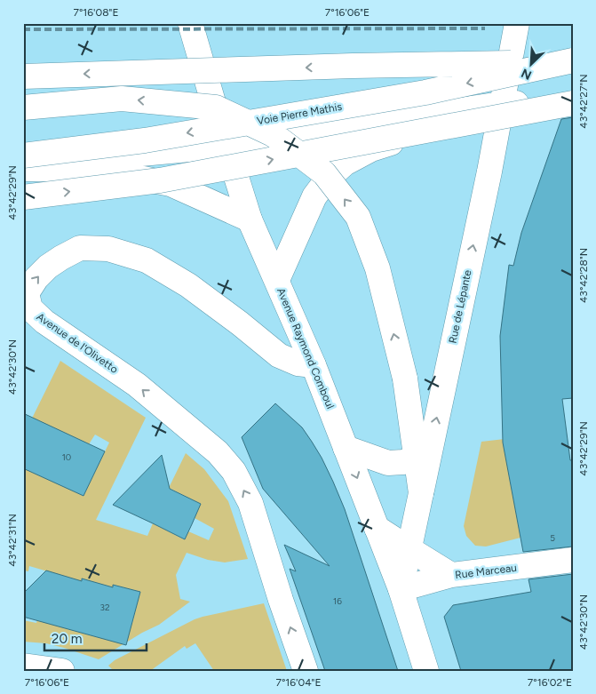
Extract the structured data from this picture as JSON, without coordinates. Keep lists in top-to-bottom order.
{
  "streets": {
    "main road": [
      "Voie Pierre Mathis",
      "Rue de Lépante",
      "Avenue de l'Olivetto",
      "Avenue Raymond Comboul",
      "Rue Marceau"
    ]
  },
  "crossings": [
    ["Avenue de l'Olivetto", "Avenue Raymond Comboul"],
    ["Avenue Raymond Comboul", "Rue Marceau"]
  ],
  "one_way": ["Rue de Lépante"],
  "house_numbers": [
    "10",
    "5",
    "16",
    "32"
  ],
  "scale_bar": "20 m",
  "north": "bottom left",
  "coordinates": [
    "7°16'08\"E",
    "7°16'06\"E",
    "43°42'27\"N",
    "43°42'29\"N",
    "43°42'28\"N",
    "43°42'30\"N",
    "43°42'31\"N",
    "7°16'04\"E",
    "7°16'02\"E"
  ]
}
